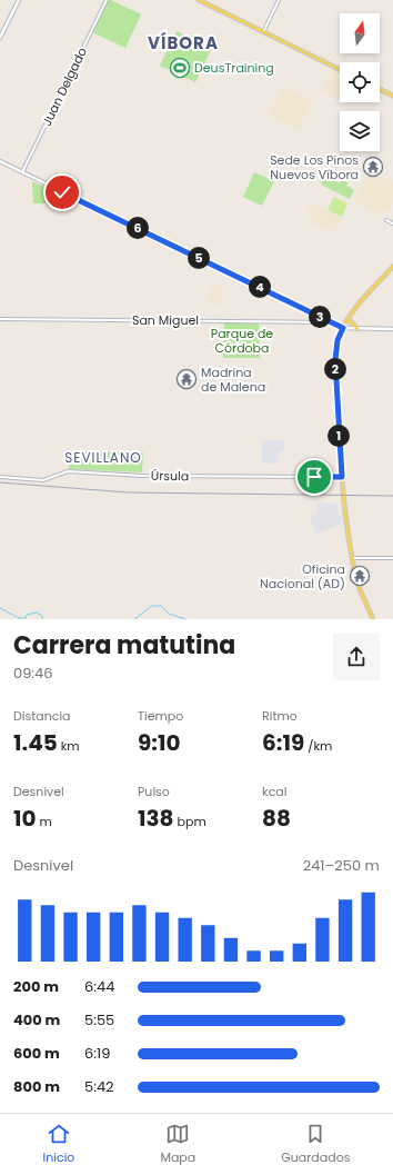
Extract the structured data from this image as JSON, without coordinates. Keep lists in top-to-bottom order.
{
  "streets": {
    "street": ["Juan Delgado", "San Miguel", "Úrsula"]
  },
  "districts": ["VÍBORA", "SEVILLANO"],
  "parks": ["Parque de Córdoba"],
  "places": {
    "sports": ["DeusTraining"],
    "temple": ["Sede Los Pinos Nuevos Víbora", "Madrina de Malena", "Oficina Nacional (AD)"]
  },
  "north": "top",
  "page": {
    "pins": [
      "6",
      "5",
      "4",
      "3",
      "2",
      "1"
    ],
    "heading": ["Carrera matutina", "09:46"],
    "stats": [
      ["Distancia", "1.45 km"],
      ["Tiempo", "9:10"],
      ["Ritmo", "6:19 /km"],
      ["Desnivel", "10 m"],
      ["Pulso", "138 bpm"],
      ["kcal", "88"]
    ],
    "chart": ["Desnivel", "241–250 m"],
    "list": [
      {
        "name": "200 m",
        "note": "6:44"
      },
      {
        "name": "400 m",
        "note": "5:55"
      },
      {
        "name": "600 m",
        "note": "6:19"
      },
      {
        "name": "800 m",
        "note": "5:42"
      }
    ],
    "tabs": ["Inicio", "Mapa", "Guardados"]
  }
}
